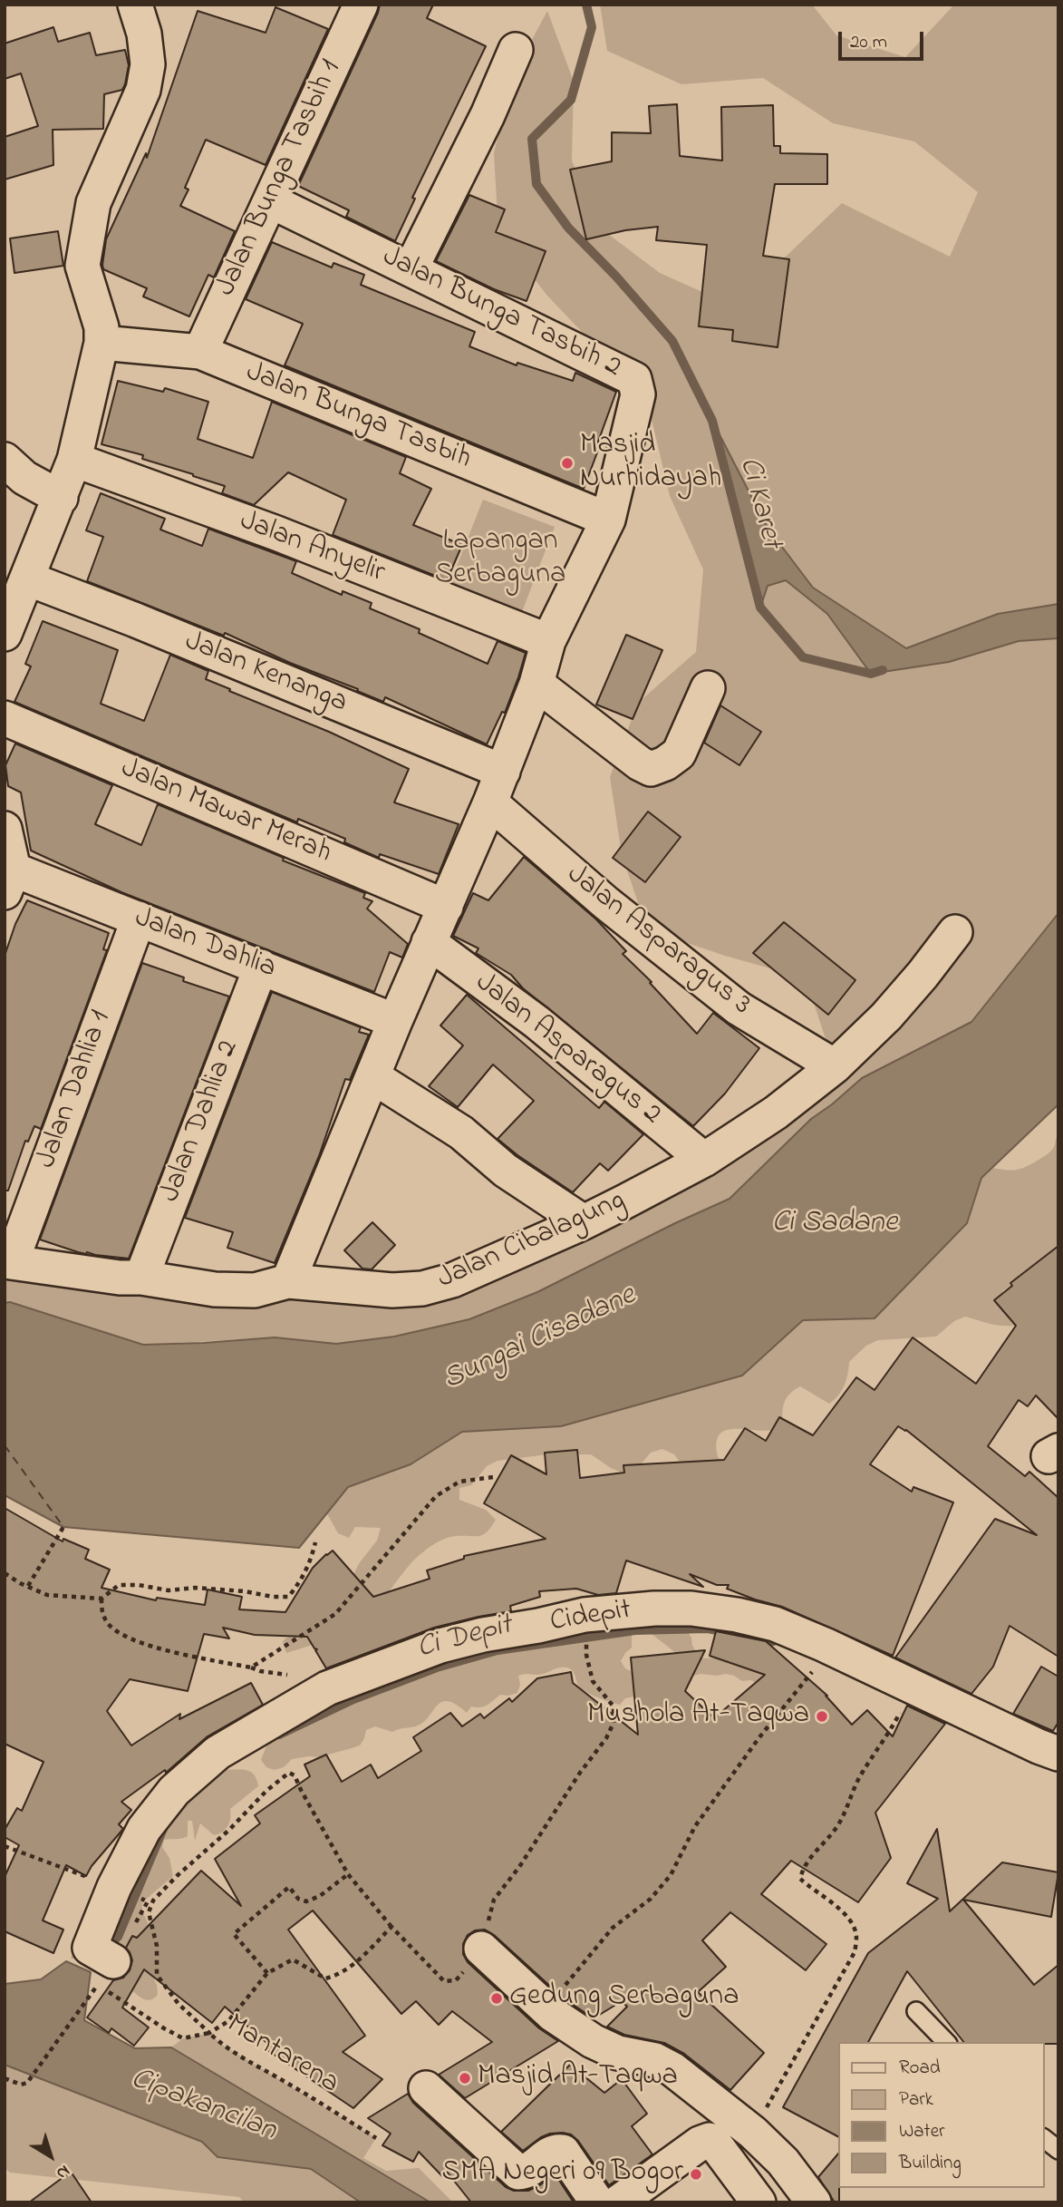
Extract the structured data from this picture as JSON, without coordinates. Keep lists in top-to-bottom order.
{
  "streets": {
    "street": [
      "Jalan Bunga Tasbih 1",
      "Jalan Bunga Tasbih 2",
      "Jalan Bunga Tasbih",
      "Jalan Anyelir",
      "Jalan Kenanga",
      "Jalan Mawar Merah",
      "Jalan Asparagus 3",
      "Jalan Dahlia",
      "Jalan Asparagus 2",
      "Jalan Dahlia 1",
      "Jalan Dahlia 2",
      "Jalan Cibalagung",
      "Cidepit"
    ],
    "path": ["Mantarena"]
  },
  "crossings": [
    ["Jalan Bunga Tasbih 1", "Jalan Bunga Tasbih 2"],
    ["Jalan Bunga Tasbih 1", "Jalan Bunga Tasbih"],
    ["Jalan Bunga Tasbih 2", "Jalan Bunga Tasbih"],
    ["Jalan Bunga Tasbih 2", "Jalan Anyelir"],
    ["Jalan Bunga Tasbih 2", "Jalan Kenanga"],
    ["Jalan Bunga Tasbih 2", "Jalan Mawar Merah"],
    ["Jalan Bunga Tasbih 2", "Jalan Asparagus 3"],
    ["Jalan Bunga Tasbih 2", "Jalan Dahlia"],
    ["Jalan Bunga Tasbih 2", "Jalan Asparagus 2"],
    ["Jalan Bunga Tasbih 2", "Jalan Cibalagung"],
    ["Jalan Asparagus 3", "Jalan Cibalagung"],
    ["Jalan Dahlia", "Jalan Dahlia 1"],
    ["Jalan Dahlia", "Jalan Dahlia 2"],
    ["Jalan Asparagus 2", "Jalan Cibalagung"],
    ["Jalan Dahlia 1", "Jalan Cibalagung"],
    ["Jalan Dahlia 2", "Jalan Cibalagung"],
    ["Cidepit", "Mantarena"]
  ],
  "water": [
    "Ci Karet",
    "Ci Sadane",
    "Sungai Cisadane",
    "Ci Depit",
    "Cipakancilan"
  ],
  "parks": ["Lapangan Serbaguna"],
  "places": [
    "Masjid Nurhidayah",
    "Mushola At-Taqwa",
    "Gedung Serbaguna",
    "Masjid At-Taqwa",
    "SMA Negeri 09 Bogor"
  ],
  "legend": [
    "Road",
    "Park",
    "Water",
    "Building"
  ],
  "scale_bar": "20 m",
  "north": "bottom right"
}
